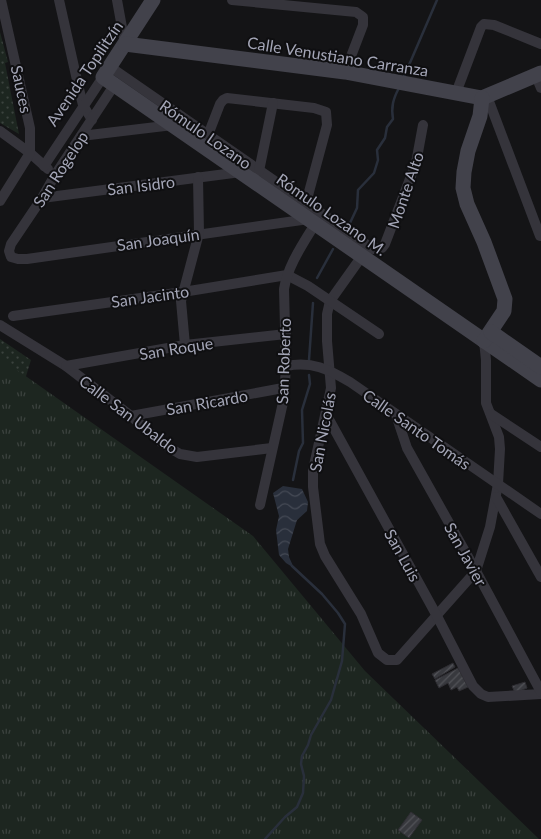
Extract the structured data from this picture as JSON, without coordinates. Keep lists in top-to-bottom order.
{
  "streets": {
    "street": [
      "Calle Venustiano Carranza",
      "Avenida Topilitzín",
      "Sauces",
      "Rómulo Lozano",
      "San Rogelop",
      "San Isidro",
      "Monte Alto",
      "Rómulo Lozano M.",
      "San Joaquín",
      "San Jacinto",
      "San Roque",
      "San Roberto",
      "San Ricardo",
      "Calle San Ubaldo",
      "Calle Santo Tomás",
      "San Nicolás",
      "San Javier",
      "San Luis"
    ]
  },
  "crossings": [
    ["Calle Venustiano Carranza", "Avenida Topilitzín"],
    ["Avenida Topilitzín", "Rómulo Lozano"],
    ["Avenida Topilitzín", "San Rogelop"],
    ["Avenida Topilitzín", "Rómulo Lozano M."],
    ["Rómulo Lozano", "San Rogelop"],
    ["Rómulo Lozano", "Monte Alto"],
    ["Rómulo Lozano", "Rómulo Lozano M."],
    ["San Rogelop", "San Isidro"],
    ["San Rogelop", "Rómulo Lozano M."],
    ["San Rogelop", "San Joaquín"],
    ["San Isidro", "Rómulo Lozano M."],
    ["Rómulo Lozano M.", "San Joaquín"],
    ["Rómulo Lozano M.", "San Roberto"],
    ["Rómulo Lozano M.", "San Nicolás"],
    ["San Joaquín", "San Roberto"],
    ["San Jacinto", "San Roberto"],
    ["San Roque", "San Roberto"],
    ["San Roque", "Calle San Ubaldo"],
    ["San Roberto", "San Ricardo"],
    ["San Roberto", "Calle San Ubaldo"],
    ["San Roberto", "Calle Santo Tomás"],
    ["San Ricardo", "Calle San Ubaldo"],
    ["Calle Santo Tomás", "San Nicolás"],
    ["Calle Santo Tomás", "San Javier"],
    ["San Nicolás", "San Luis"],
    ["San Javier", "San Luis"]
  ]
}
